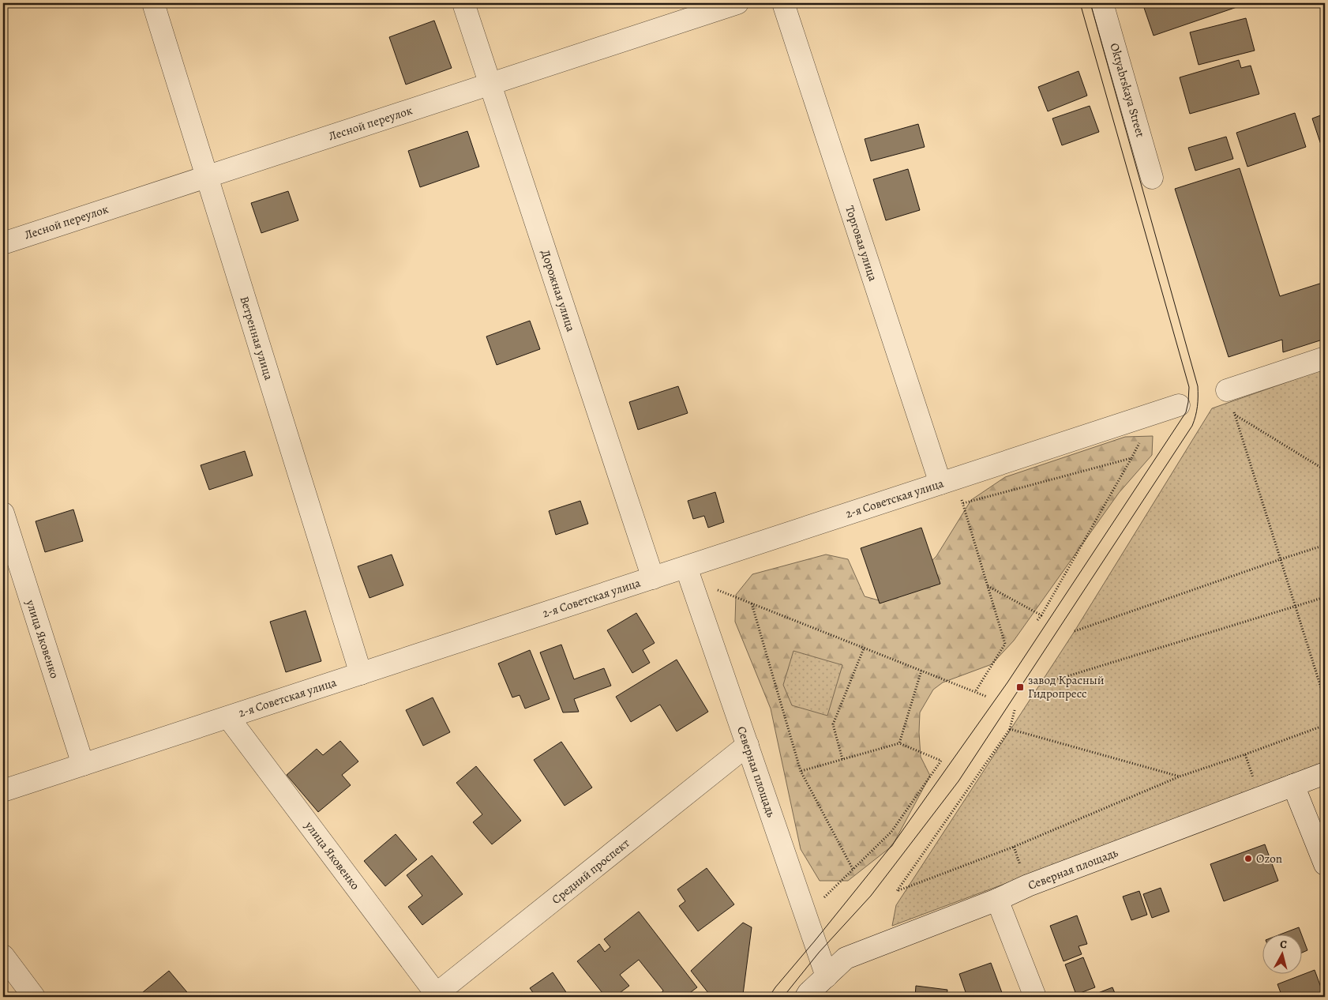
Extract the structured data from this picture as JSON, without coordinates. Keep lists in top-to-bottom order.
{
  "streets": {
    "street": [
      "Oktyabrskaya Street",
      "Лесной переулок",
      "Торговая улица",
      "Дорожная улица",
      "Ветренная улица",
      "2-я Советская улица",
      "улица Яковенко",
      "Северная площадь",
      "Средний проспект"
    ]
  },
  "crossings": [
    ["Лесной переулок", "Дорожная улица"],
    ["Лесной переулок", "Ветренная улица"],
    ["Торговая улица", "2-я Советская улица"],
    ["Дорожная улица", "2-я Советская улица"],
    ["Ветренная улица", "2-я Советская улица"],
    ["2-я Советская улица", "улица Яковенко"],
    ["2-я Советская улица", "Северная площадь"],
    ["улица Яковенко", "Средний проспект"],
    ["Северная площадь", "Средний проспект"]
  ],
  "places": {
    "transit": ["завод Красный Гидропресс"],
    "other": ["Ozon"]
  },
  "north": "top"
}
